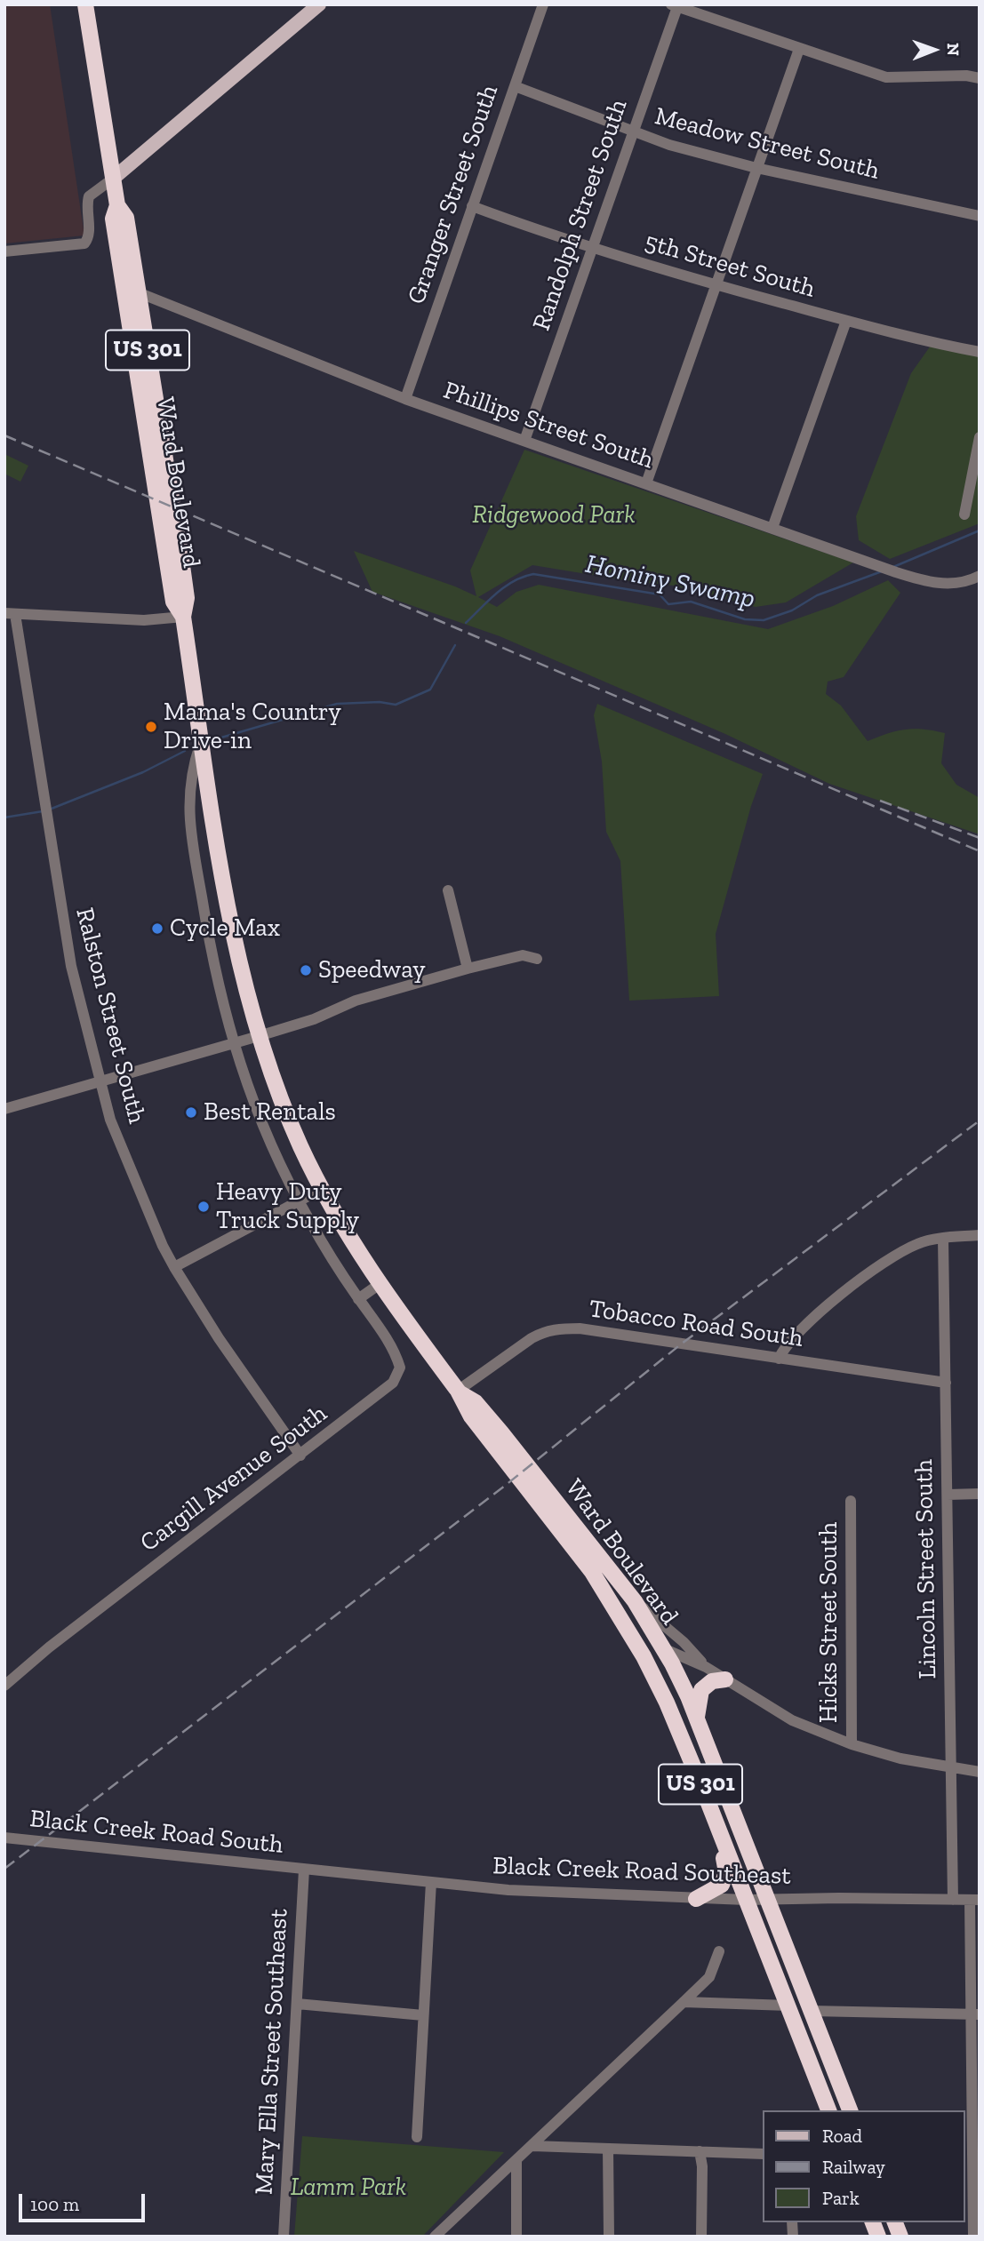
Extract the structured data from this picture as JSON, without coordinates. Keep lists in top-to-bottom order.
{
  "streets": {
    "highway": ["US 301", "Ward Boulevard"],
    "street": [
      "Meadow Street South",
      "Granger Street South",
      "Randolph Street South",
      "5th Street South",
      "Phillips Street South",
      "Ralston Street South",
      "Tobacco Road South",
      "Cargill Avenue South",
      "Lincoln Street South",
      "Hicks Street South",
      "Black Creek Road South",
      "Black Creek Road Southeast",
      "Mary Ella Street Southeast"
    ]
  },
  "crossings": [
    ["Meadow Street South", "Granger Street South"],
    ["Meadow Street South", "Randolph Street South"],
    ["Granger Street South", "5th Street South"],
    ["Granger Street South", "Phillips Street South"],
    ["Randolph Street South", "5th Street South"],
    ["Randolph Street South", "Phillips Street South"],
    ["Phillips Street South", "Ward Boulevard"],
    ["Ward Boulevard", "Tobacco Road South"],
    ["Ward Boulevard", "Black Creek Road Southeast"],
    ["Ralston Street South", "Cargill Avenue South"],
    ["Tobacco Road South", "Lincoln Street South"],
    ["Lincoln Street South", "Black Creek Road Southeast"],
    ["Black Creek Road South", "Black Creek Road Southeast"],
    ["Black Creek Road South", "Mary Ella Street Southeast"],
    ["Black Creek Road Southeast", "Mary Ella Street Southeast"]
  ],
  "water": ["Hominy Swamp"],
  "parks": ["Ridgewood Park", "Lamm Park"],
  "places": [
    "Mama's Country Drive-in",
    "Cycle Max",
    "Speedway",
    "Best Rentals",
    "Heavy Duty Truck Supply"
  ],
  "legend": ["Road", "Railway", "Park"],
  "scale_bar": "100 m",
  "north": "right"
}
